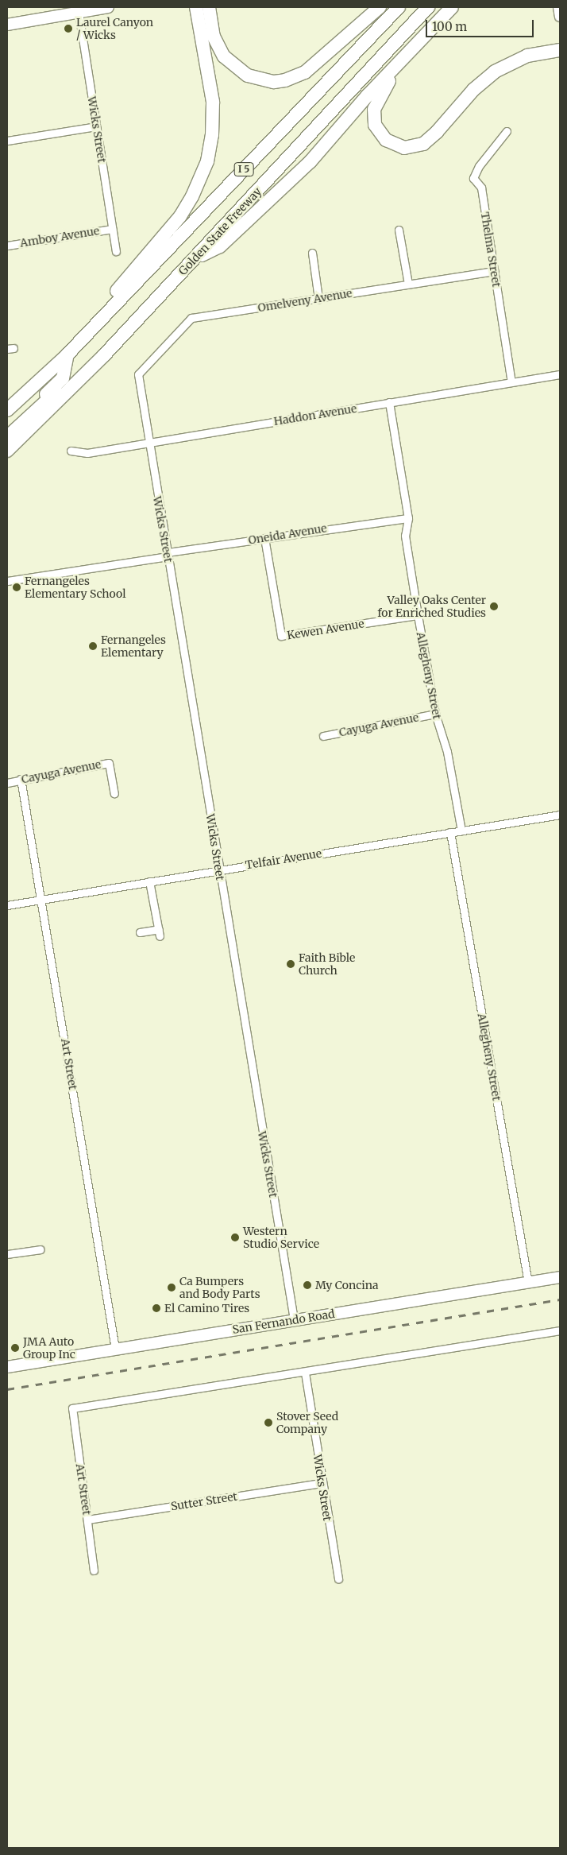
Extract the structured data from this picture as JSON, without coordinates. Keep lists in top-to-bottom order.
{
  "streets": {
    "highway": ["I 5", "Golden State Freeway"],
    "main road": ["San Fernando Road"],
    "street": [
      "Wicks Street",
      "Amboy Avenue",
      "Thelma Street",
      "Omelveny Avenue",
      "Haddon Avenue",
      "Oneida Avenue",
      "Kewen Avenue",
      "Allegheny Street",
      "Cayuga Avenue",
      "Telfair Avenue",
      "Art Street",
      "Sutter Street"
    ]
  },
  "crossings": [
    ["Wicks Street", "Amboy Avenue"],
    ["Wicks Street", "Omelveny Avenue"],
    ["Wicks Street", "Haddon Avenue"],
    ["Wicks Street", "Oneida Avenue"],
    ["Wicks Street", "Telfair Avenue"],
    ["Wicks Street", "Art Street"],
    ["Wicks Street", "San Fernando Road"],
    ["Wicks Street", "Sutter Street"],
    ["Thelma Street", "Omelveny Avenue"],
    ["Thelma Street", "Haddon Avenue"],
    ["Haddon Avenue", "Allegheny Street"],
    ["Oneida Avenue", "Kewen Avenue"],
    ["Oneida Avenue", "Allegheny Street"],
    ["Kewen Avenue", "Allegheny Street"],
    ["Allegheny Street", "Cayuga Avenue"],
    ["Allegheny Street", "Telfair Avenue"],
    ["Allegheny Street", "San Fernando Road"],
    ["Cayuga Avenue", "Art Street"],
    ["Telfair Avenue", "Art Street"],
    ["Art Street", "San Fernando Road"],
    ["Art Street", "Sutter Street"]
  ],
  "places": [
    "Laurel Canyon / Wicks",
    "Fernangeles Elementary School",
    "Valley Oaks Center for Enriched Studies",
    "Fernangeles Elementary",
    "Faith Bible Church",
    "Western Studio Service",
    "My Concina",
    "Ca Bumpers and Body Parts",
    "El Camino Tires",
    "JMA Auto Group Inc",
    "Stover Seed Company"
  ],
  "scale_bar": "100 m"
}
